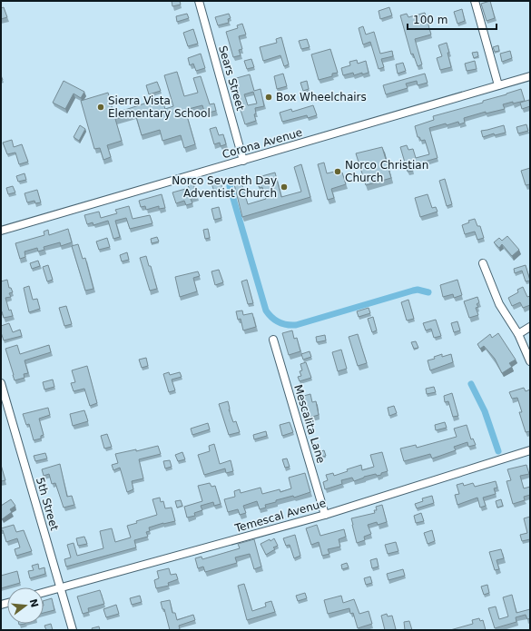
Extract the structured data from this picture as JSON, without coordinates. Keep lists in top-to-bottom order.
{
  "streets": {
    "street": [
      "Sears Street",
      "Corona Avenue",
      "Mescalita Lane",
      "5th Street",
      "Temescal Avenue"
    ]
  },
  "crossings": [
    ["Sears Street", "Corona Avenue"],
    ["Mescalita Lane", "Temescal Avenue"],
    ["5th Street", "Temescal Avenue"]
  ],
  "places": [
    "Box Wheelchairs",
    "Sierra Vista Elementary School",
    "Norco Christian Church",
    "Norco Seventh Day Adventist Church"
  ],
  "scale_bar": "100 m",
  "north": "right"
}
